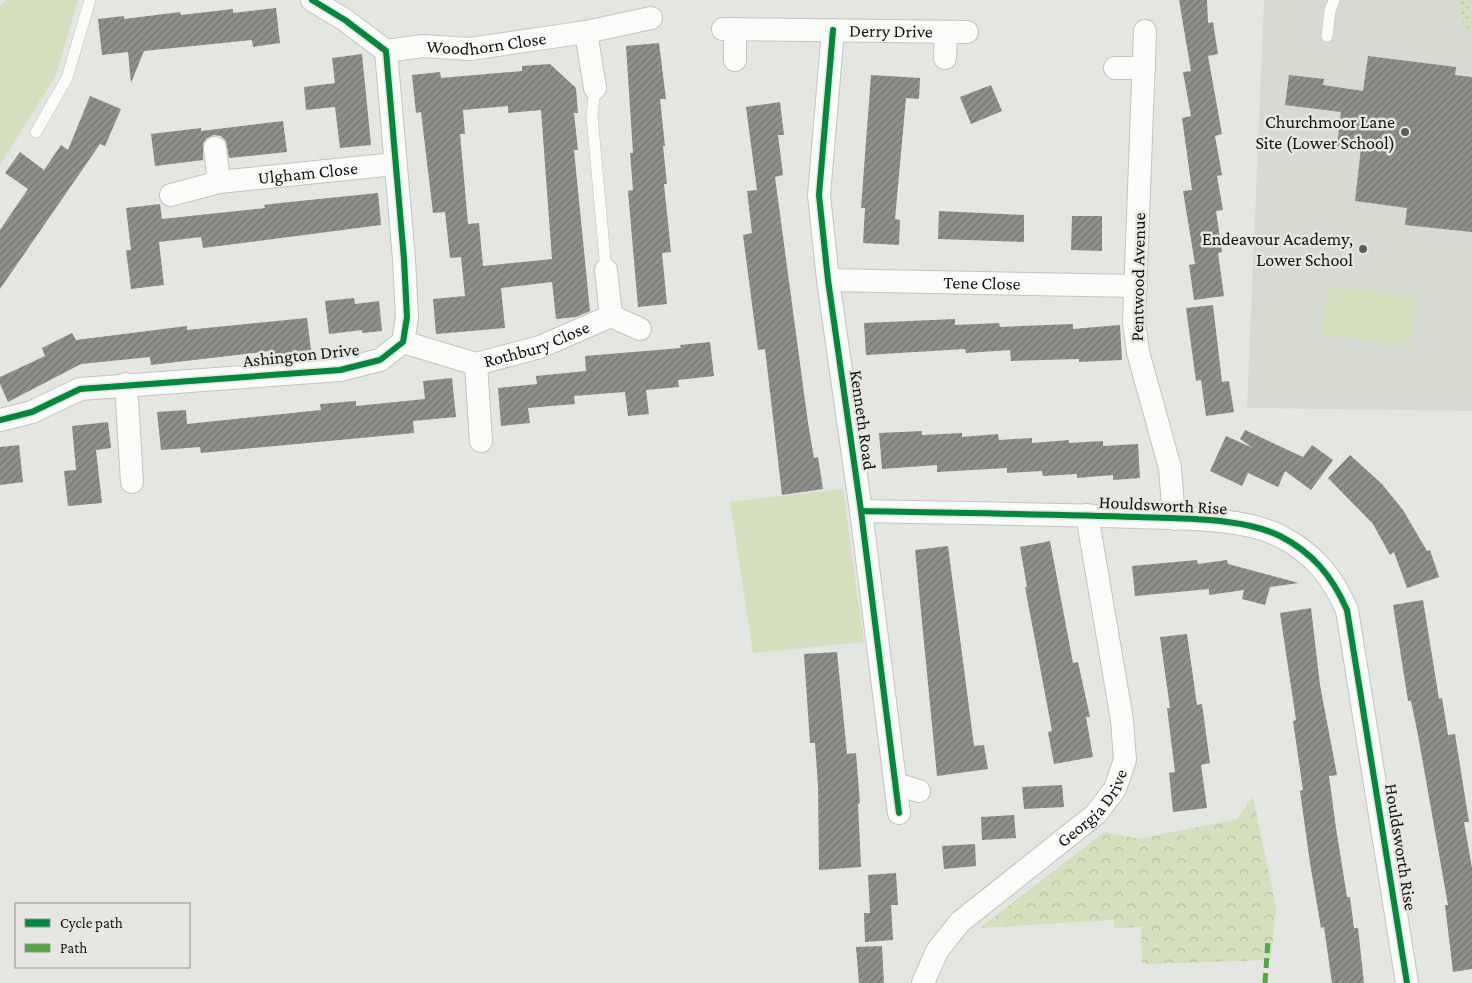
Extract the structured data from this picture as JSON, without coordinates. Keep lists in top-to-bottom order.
{
  "streets": {
    "street": [
      "Derry Drive",
      "Woodhorn Close",
      "Ulgham Close",
      "Pentwood Avenue",
      "Tene Close",
      "Rothbury Close",
      "Ashington Drive",
      "Kenneth Road",
      "Houldsworth Rise",
      "Georgia Drive"
    ]
  },
  "crossings": [
    ["Derry Drive", "Kenneth Road"],
    ["Pentwood Avenue", "Tene Close"],
    ["Pentwood Avenue", "Houldsworth Rise"],
    ["Tene Close", "Kenneth Road"],
    ["Rothbury Close", "Ashington Drive"],
    ["Kenneth Road", "Houldsworth Rise"],
    ["Houldsworth Rise", "Georgia Drive"]
  ],
  "places": ["Churchmoor Lane Site (Lower School)", "Endeavour Academy, Lower School"],
  "legend": ["Cycle path", "Path"]
}
